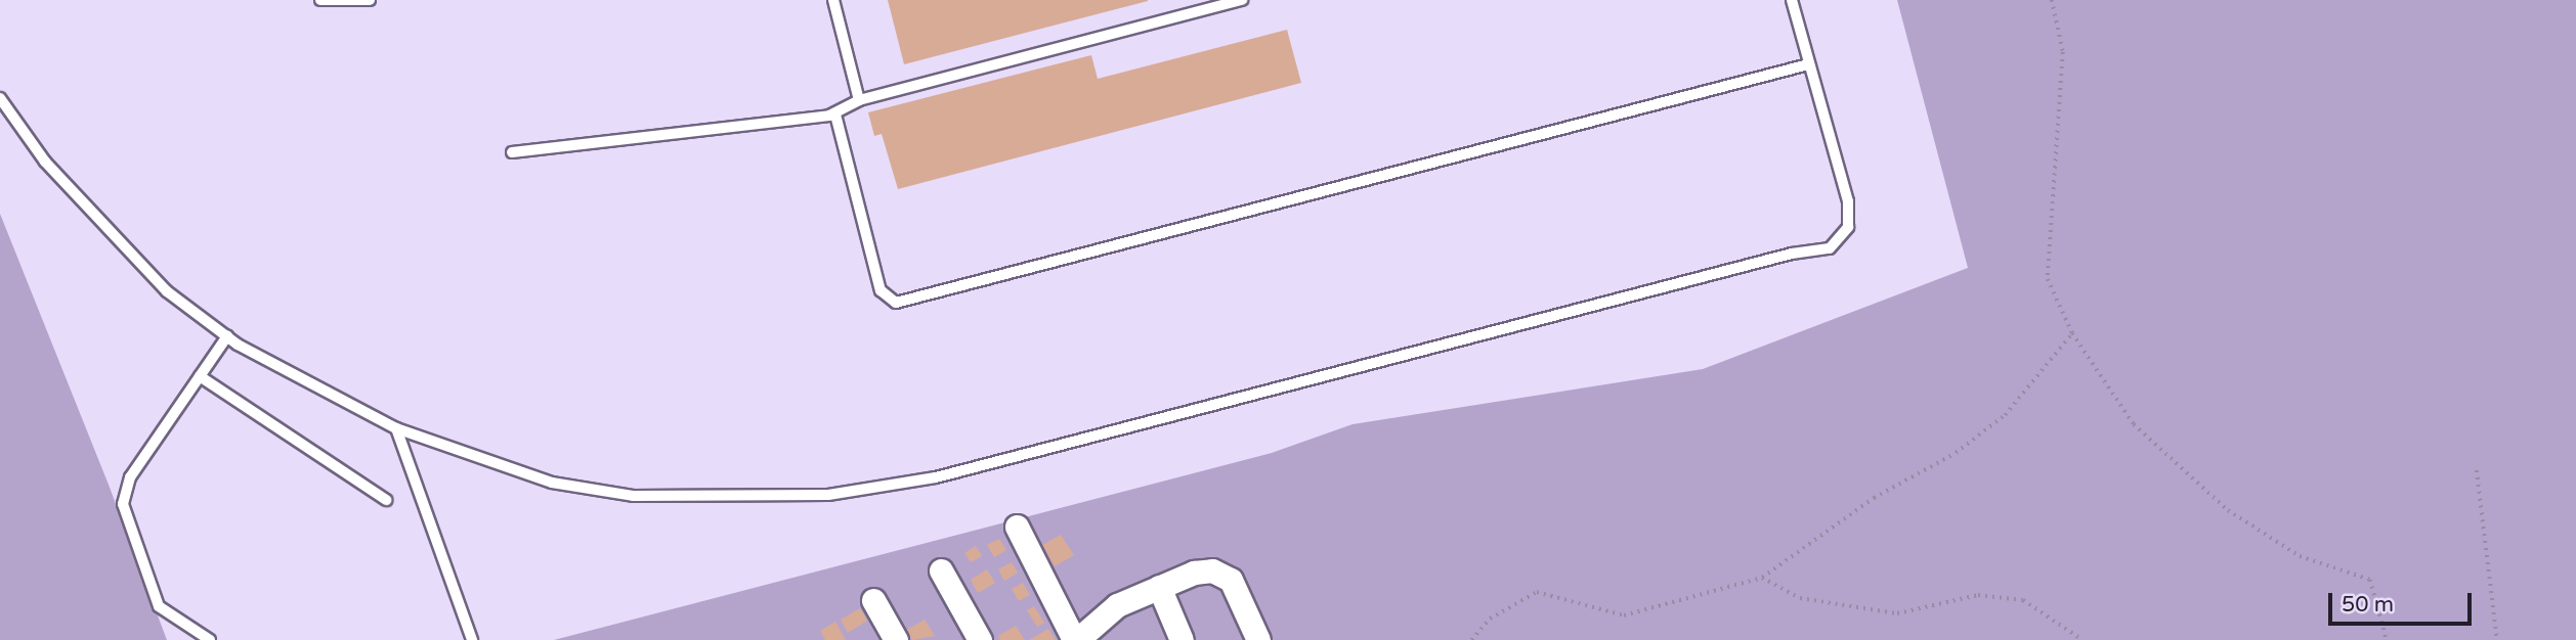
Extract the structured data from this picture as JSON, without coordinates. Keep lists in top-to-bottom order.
{
  "scale_bar": "50 m"
}
